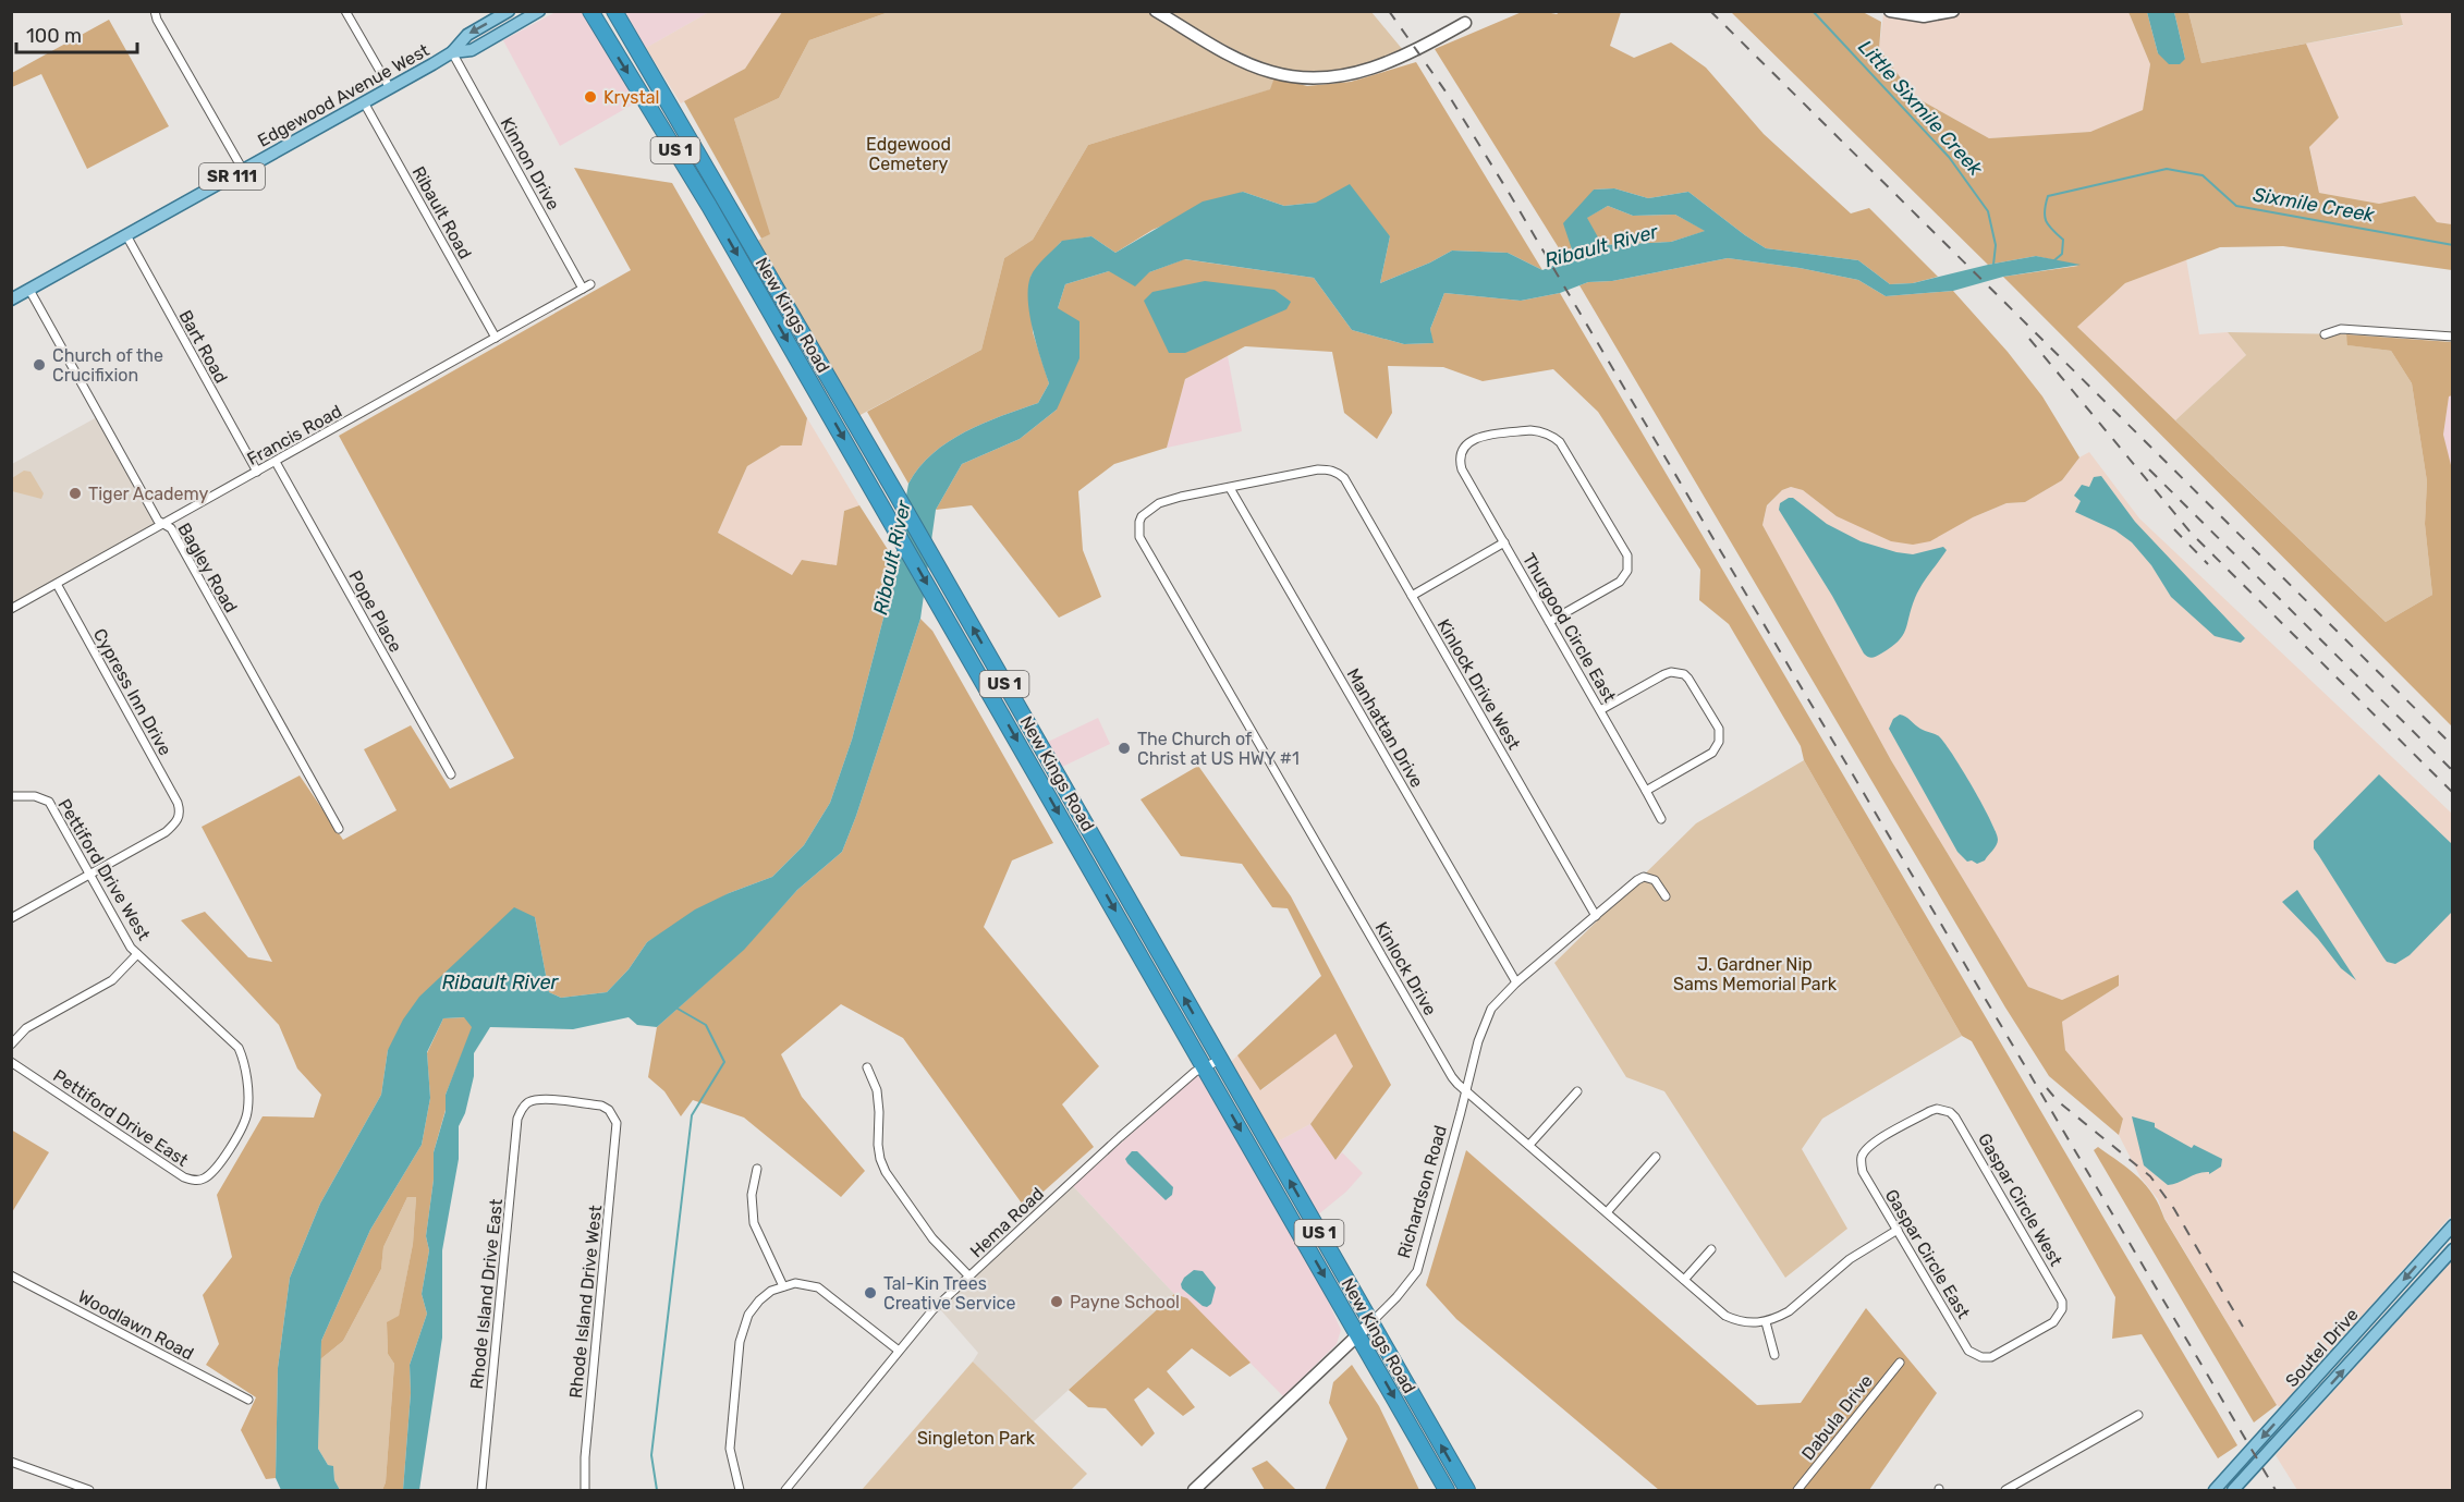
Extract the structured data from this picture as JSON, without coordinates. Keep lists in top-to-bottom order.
{
  "streets": {
    "highway": ["US 1", "New Kings Road"],
    "main road": ["Edgewood Avenue West", "SR 111", "Soutel Drive"],
    "street": [
      "Kinnon Drive",
      "Ribault Road",
      "Bart Road",
      "Francis Road",
      "Bagley Road",
      "Pope Place",
      "Thurgood Circle East",
      "Kinlock Drive West",
      "Cypress Inn Drive",
      "Manhattan Drive",
      "Pettiford Drive West",
      "Kinlock Drive",
      "Pettiford Drive East",
      "Richardson Road",
      "Gaspar Circle West",
      "Hema Road",
      "Gaspar Circle East",
      "Rhode Island Drive East",
      "Rhode Island Drive West",
      "Woodlawn Road",
      "Dabula Drive"
    ]
  },
  "crossings": [
    ["Edgewood Avenue West", "Kinnon Drive"],
    ["Edgewood Avenue West", "Ribault Road"],
    ["Edgewood Avenue West", "Bart Road"],
    ["Edgewood Avenue West", "Bagley Road"],
    ["Kinnon Drive", "Francis Road"],
    ["Ribault Road", "Francis Road"],
    ["New Kings Road", "Richardson Road"],
    ["New Kings Road", "Hema Road"],
    ["Bart Road", "Francis Road"],
    ["Francis Road", "Bagley Road"],
    ["Francis Road", "Pope Place"],
    ["Francis Road", "Cypress Inn Drive"],
    ["Kinlock Drive West", "Manhattan Drive"],
    ["Kinlock Drive West", "Kinlock Drive"],
    ["Kinlock Drive West", "Richardson Road"],
    ["Cypress Inn Drive", "Pettiford Drive West"],
    ["Manhattan Drive", "Kinlock Drive"],
    ["Manhattan Drive", "Richardson Road"],
    ["Pettiford Drive West", "Pettiford Drive East"],
    ["Kinlock Drive", "Richardson Road"],
    ["Gaspar Circle West", "Gaspar Circle East"],
    ["Rhode Island Drive East", "Rhode Island Drive West"]
  ],
  "water": ["Little Sixmile Creek", "Sixmile Creek", "Ribault River"],
  "parks": ["Edgewood Cemetery", "J. Gardner Nip Sams Memorial Park", "Singleton Park"],
  "places": [
    "Krystal",
    "Church of the Crucifixion",
    "Tiger Academy",
    "The Church of Christ at US HWY #1",
    "Tal-Kin Trees Creative Service",
    "Payne School"
  ],
  "scale_bar": "100 m"
}
